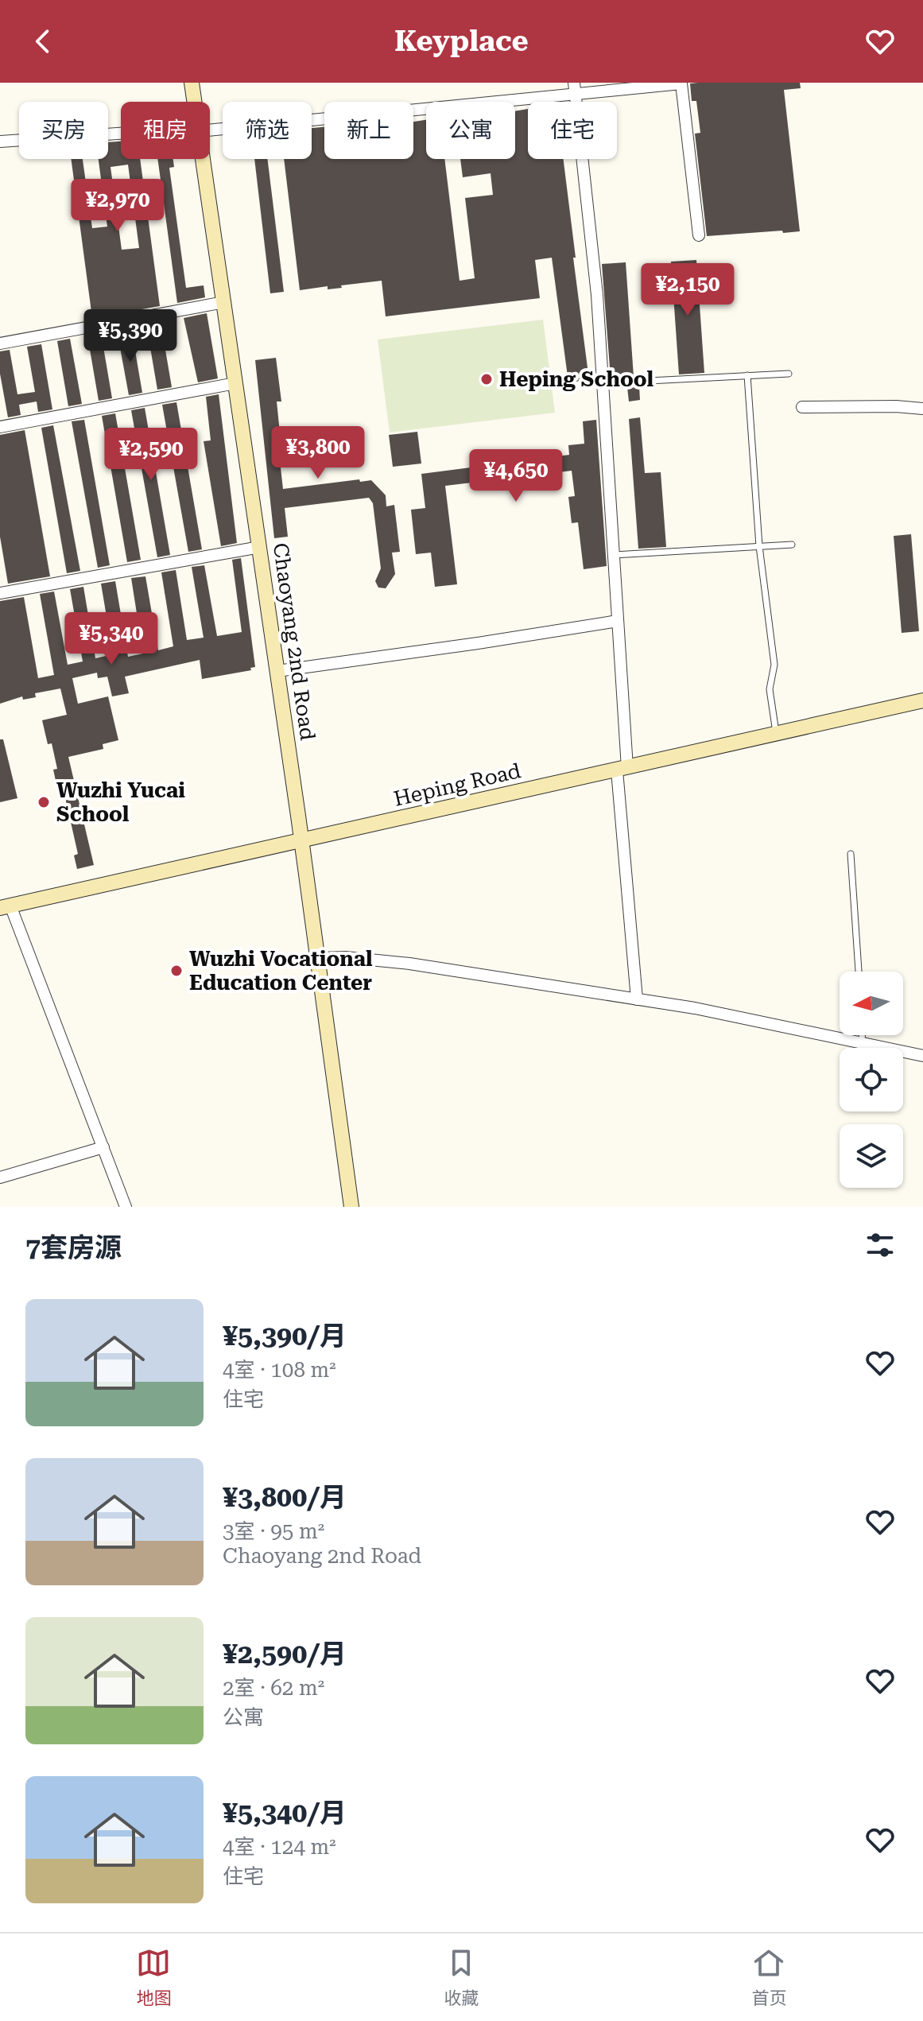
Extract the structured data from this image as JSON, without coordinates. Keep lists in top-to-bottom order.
{
  "streets": {
    "street": ["Chaoyang 2nd Road", "Heping Road"]
  },
  "crossings": [
    ["Chaoyang 2nd Road", "Heping Road"]
  ],
  "places": ["Heping School", "Wuzhi Yucai School", "Wuzhi Vocational Education Center"],
  "north": "left",
  "page": {
    "header": "Keyplace",
    "chip": [
      "买房",
      "租房",
      "筛选",
      "新上",
      "公寓",
      "住宅"
    ],
    "price": [
      "¥2,970",
      "¥2,150",
      "¥5,390",
      "¥3,800",
      "¥2,590",
      "¥4,650",
      "¥5,340"
    ],
    "heading": "7套房源",
    "list": [
      {
        "name": "¥5,390/月",
        "note": "4室 · 108 m² · 住宅"
      },
      {
        "name": "¥3,800/月",
        "note": "3室 · 95 m² · Chaoyang 2nd Road"
      },
      {
        "name": "¥2,590/月",
        "note": "2室 · 62 m² · 公寓"
      },
      {
        "name": "¥5,340/月",
        "note": "4室 · 124 m² · 住宅"
      }
    ],
    "tabs": ["地图", "收藏", "首页"]
  }
}
